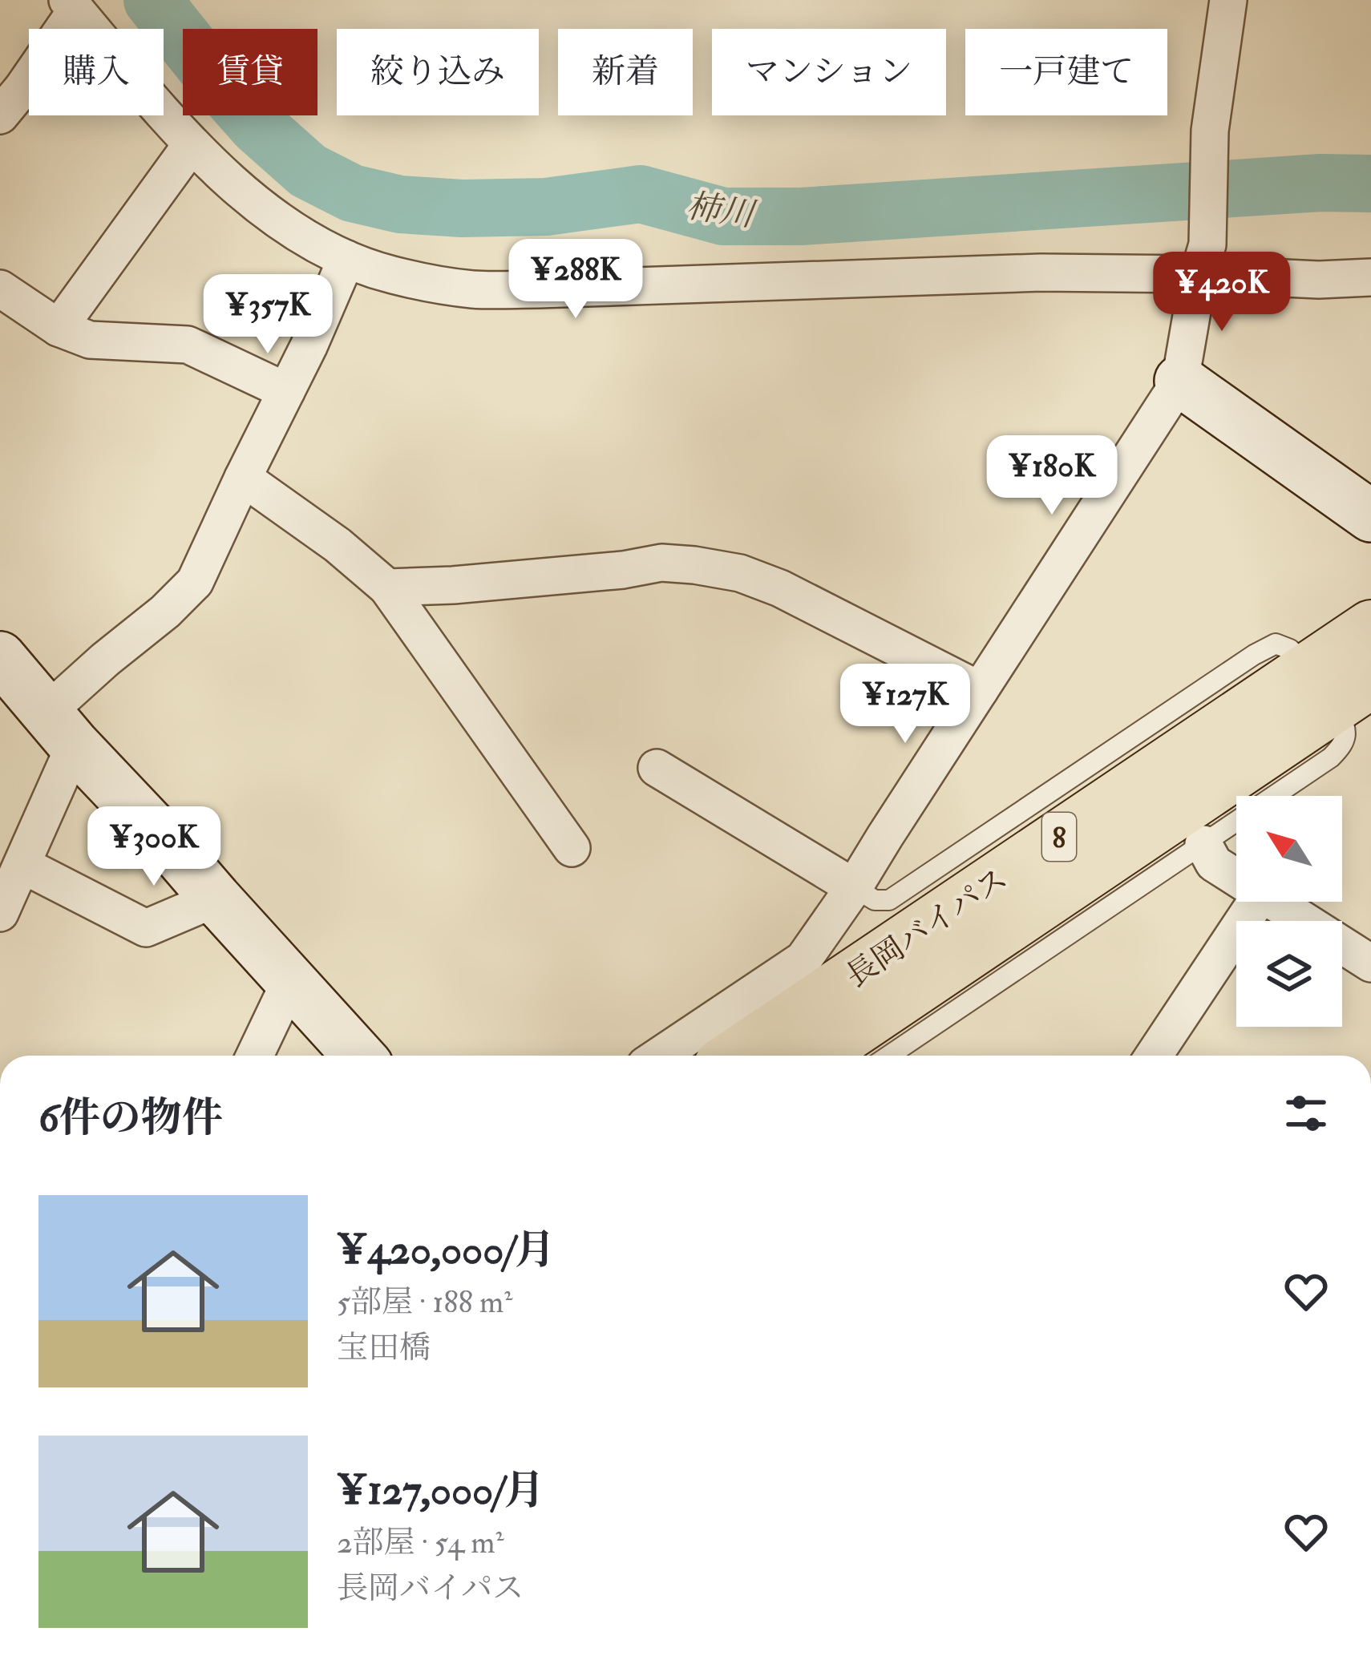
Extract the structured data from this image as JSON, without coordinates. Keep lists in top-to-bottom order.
{
  "streets": {
    "highway": ["8", "長岡バイパス"]
  },
  "water": ["柿川"],
  "north": "top left",
  "page": {
    "chip": [
      "購入",
      "賃貸",
      "絞り込み",
      "新着",
      "マンション",
      "一戸建て"
    ],
    "price": [
      "¥288K",
      "¥420K",
      "¥357K",
      "¥180K",
      "¥127K",
      "¥300K"
    ],
    "heading": "6件の物件",
    "list": [
      {
        "name": "¥420,000/月",
        "note": "5部屋 · 188 m² · 宝田橋"
      },
      {
        "name": "¥127,000/月",
        "note": "2部屋 · 54 m² · 長岡バイパス"
      }
    ]
  }
}
